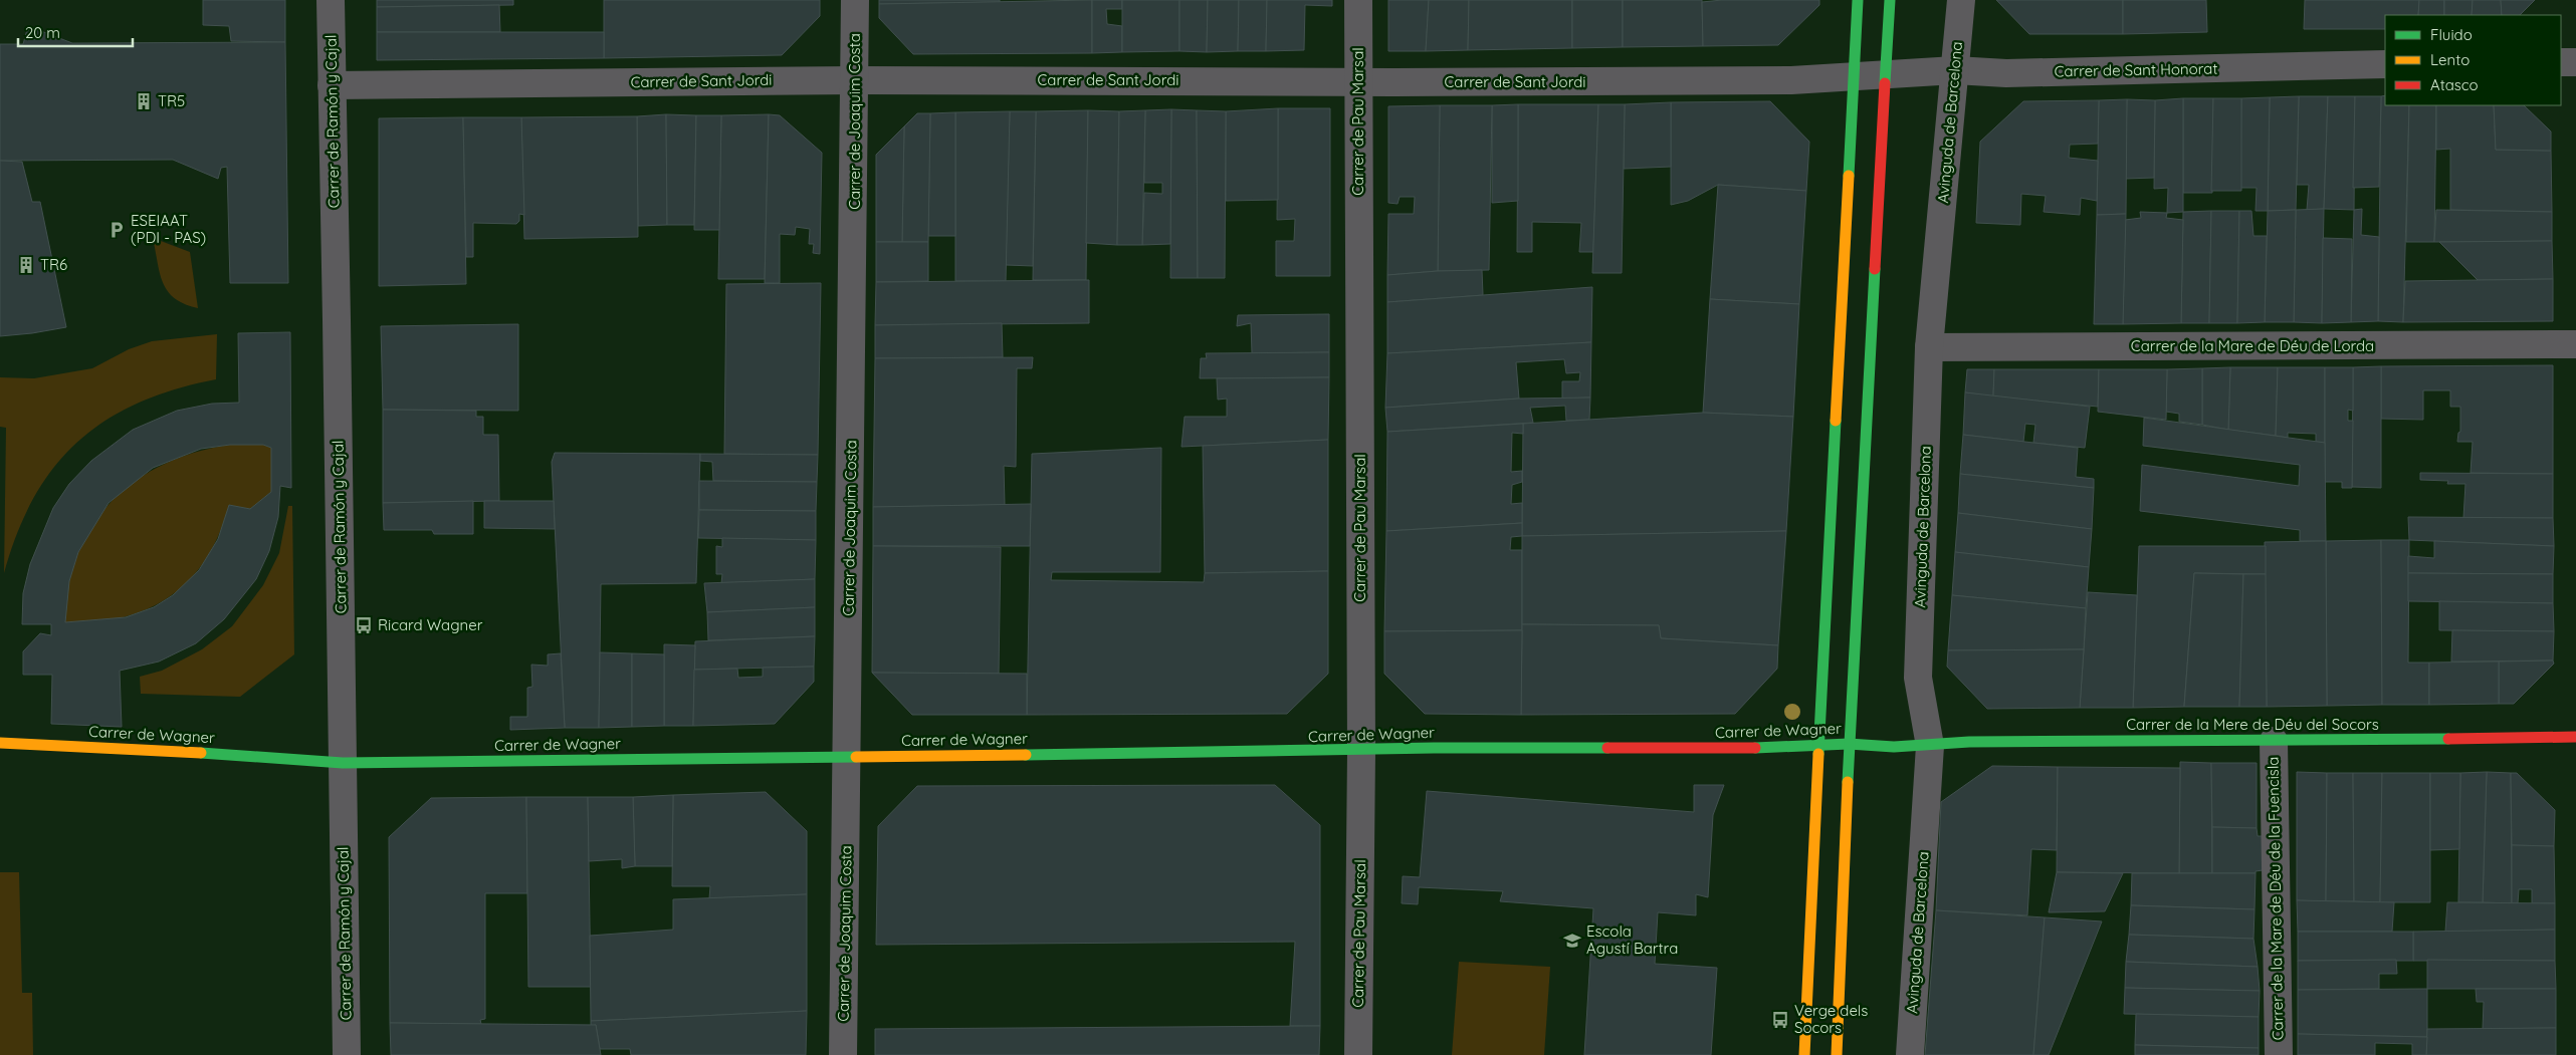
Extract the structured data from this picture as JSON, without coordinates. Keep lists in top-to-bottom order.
{
  "streets": {
    "street": [
      "Carrer de Sant Honorat",
      "Carrer de Sant Jordi",
      "Carrer de Ramón y Cajal",
      "Carrer de Joaquim Costa",
      "Carrer de Pau Marsal",
      "Avinguda de Barcelona",
      "Carrer de la Mare de Déu de Lorda",
      "Carrer de la Mere de Déu del Socors",
      "Carrer de Wagner",
      "Carrer de la Mare de Déu de la Fuencisla"
    ]
  },
  "crossings": [
    ["Carrer de Sant Honorat", "Carrer de Sant Jordi"],
    ["Carrer de Sant Honorat", "Avinguda de Barcelona"],
    ["Carrer de Sant Jordi", "Carrer de Ramón y Cajal"],
    ["Carrer de Sant Jordi", "Carrer de Joaquim Costa"],
    ["Carrer de Sant Jordi", "Carrer de Pau Marsal"],
    ["Carrer de Ramón y Cajal", "Carrer de Wagner"],
    ["Carrer de Joaquim Costa", "Carrer de Wagner"],
    ["Carrer de Pau Marsal", "Carrer de Wagner"],
    ["Avinguda de Barcelona", "Carrer de la Mare de Déu de Lorda"],
    ["Avinguda de Barcelona", "Carrer de la Mere de Déu del Socors"],
    ["Avinguda de Barcelona", "Carrer de Wagner"],
    ["Carrer de la Mere de Déu del Socors", "Carrer de Wagner"],
    ["Carrer de la Mere de Déu del Socors", "Carrer de la Mare de Déu de la Fuencisla"]
  ],
  "places": {
    "building": ["TR5", "TR6"],
    "parking": ["ESEIAAT (PDI - PAS)"],
    "bus stop": ["Ricard Wagner", "Verge dels Socors"],
    "school or university": ["Escola Agustí Bartra"]
  },
  "legend": ["Fluido", "Lento", "Atasco"],
  "scale_bar": "20 m"
}
